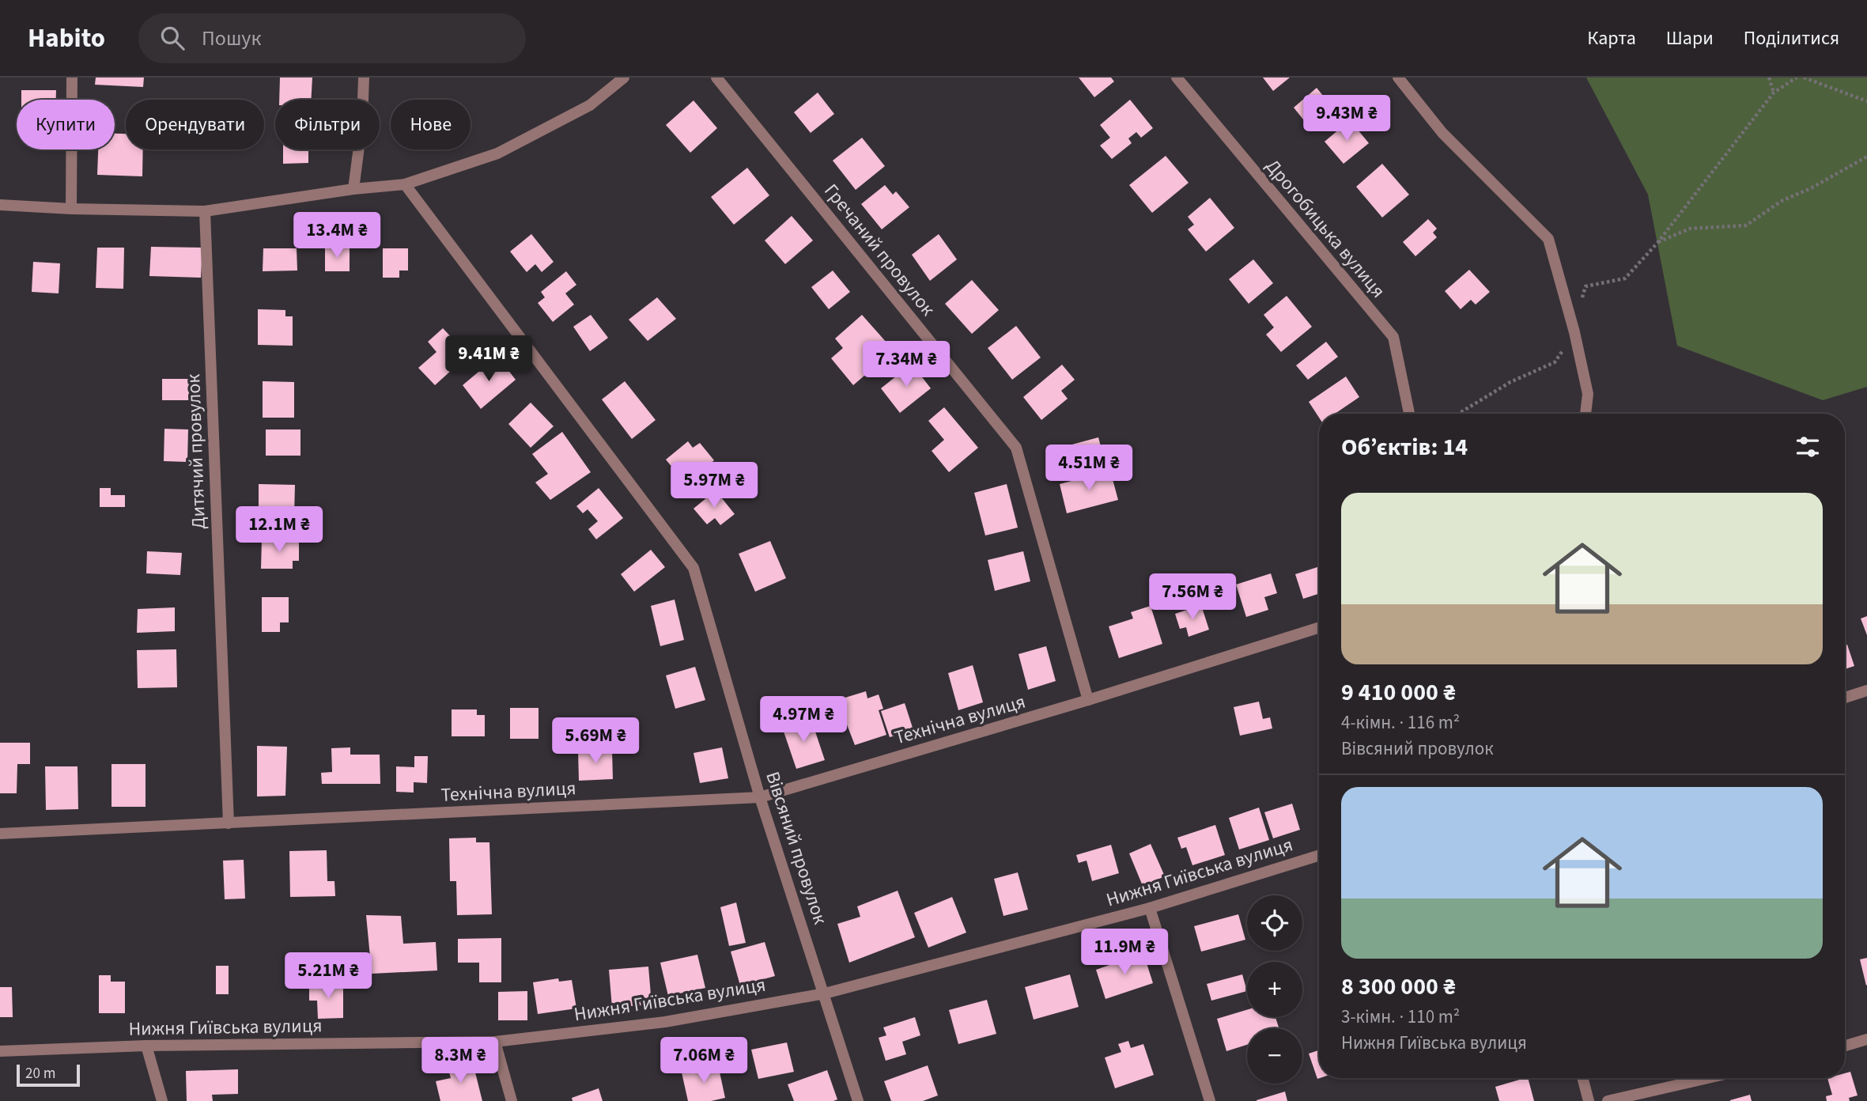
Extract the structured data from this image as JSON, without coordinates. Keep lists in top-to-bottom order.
{
  "streets": {
    "street": [
      "Дрогобицька вулиця",
      "Гречаний провулок",
      "Дитячий провулок",
      "Технічна вулиця",
      "Вівсяний провулок",
      "Нижня Гиївська вулиця"
    ]
  },
  "crossings": [
    ["Гречаний провулок", "Технічна вулиця"],
    ["Дитячий провулок", "Технічна вулиця"],
    ["Технічна вулиця", "Вівсяний провулок"],
    ["Вівсяний провулок", "Нижня Гиївська вулиця"]
  ],
  "scale_bar": "20 m",
  "page": {
    "header": "Habito",
    "search": "Пошук",
    "nav": ["Карта", "Шари", "Поділитися"],
    "price": [
      "9.43M ₴",
      "13.4M ₴",
      "9.41M ₴",
      "7.34M ₴",
      "4.51M ₴",
      "5.97M ₴",
      "12.1M ₴",
      "7.56M ₴",
      "4.97M ₴",
      "5.69M ₴",
      "11.9M ₴",
      "5.21M ₴",
      "8.3M ₴",
      "7.06M ₴"
    ],
    "chip": [
      "Купити",
      "Орендувати",
      "Фільтри",
      "Нове"
    ],
    "heading": "Об’єктів: 14",
    "list": [
      {
        "name": "9 410 000 ₴",
        "note": "4-кімн. · 116 m² · Вівсяний провулок"
      },
      {
        "name": "8 300 000 ₴",
        "note": "3-кімн. · 110 m² · Нижня Гиївська вулиця"
      }
    ],
    "map_buttons": ["+", "−"],
    "scale": "20 m"
  }
}
